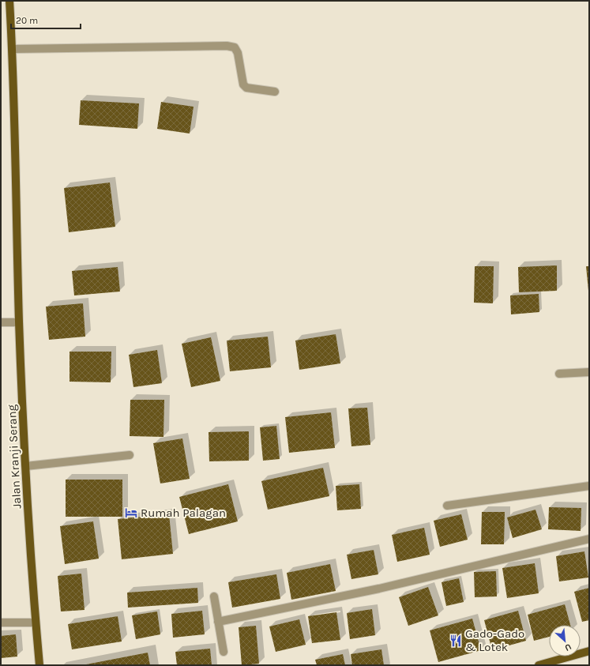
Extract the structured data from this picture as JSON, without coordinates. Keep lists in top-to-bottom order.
{
  "streets": {
    "main road": ["Jalan Kranji Serang"]
  },
  "places": {
    "hotel": ["Rumah Palagan"],
    "restaurant": ["Gado-Gado & Lotek"]
  },
  "scale_bar": "20 m",
  "north": "bottom right"
}
